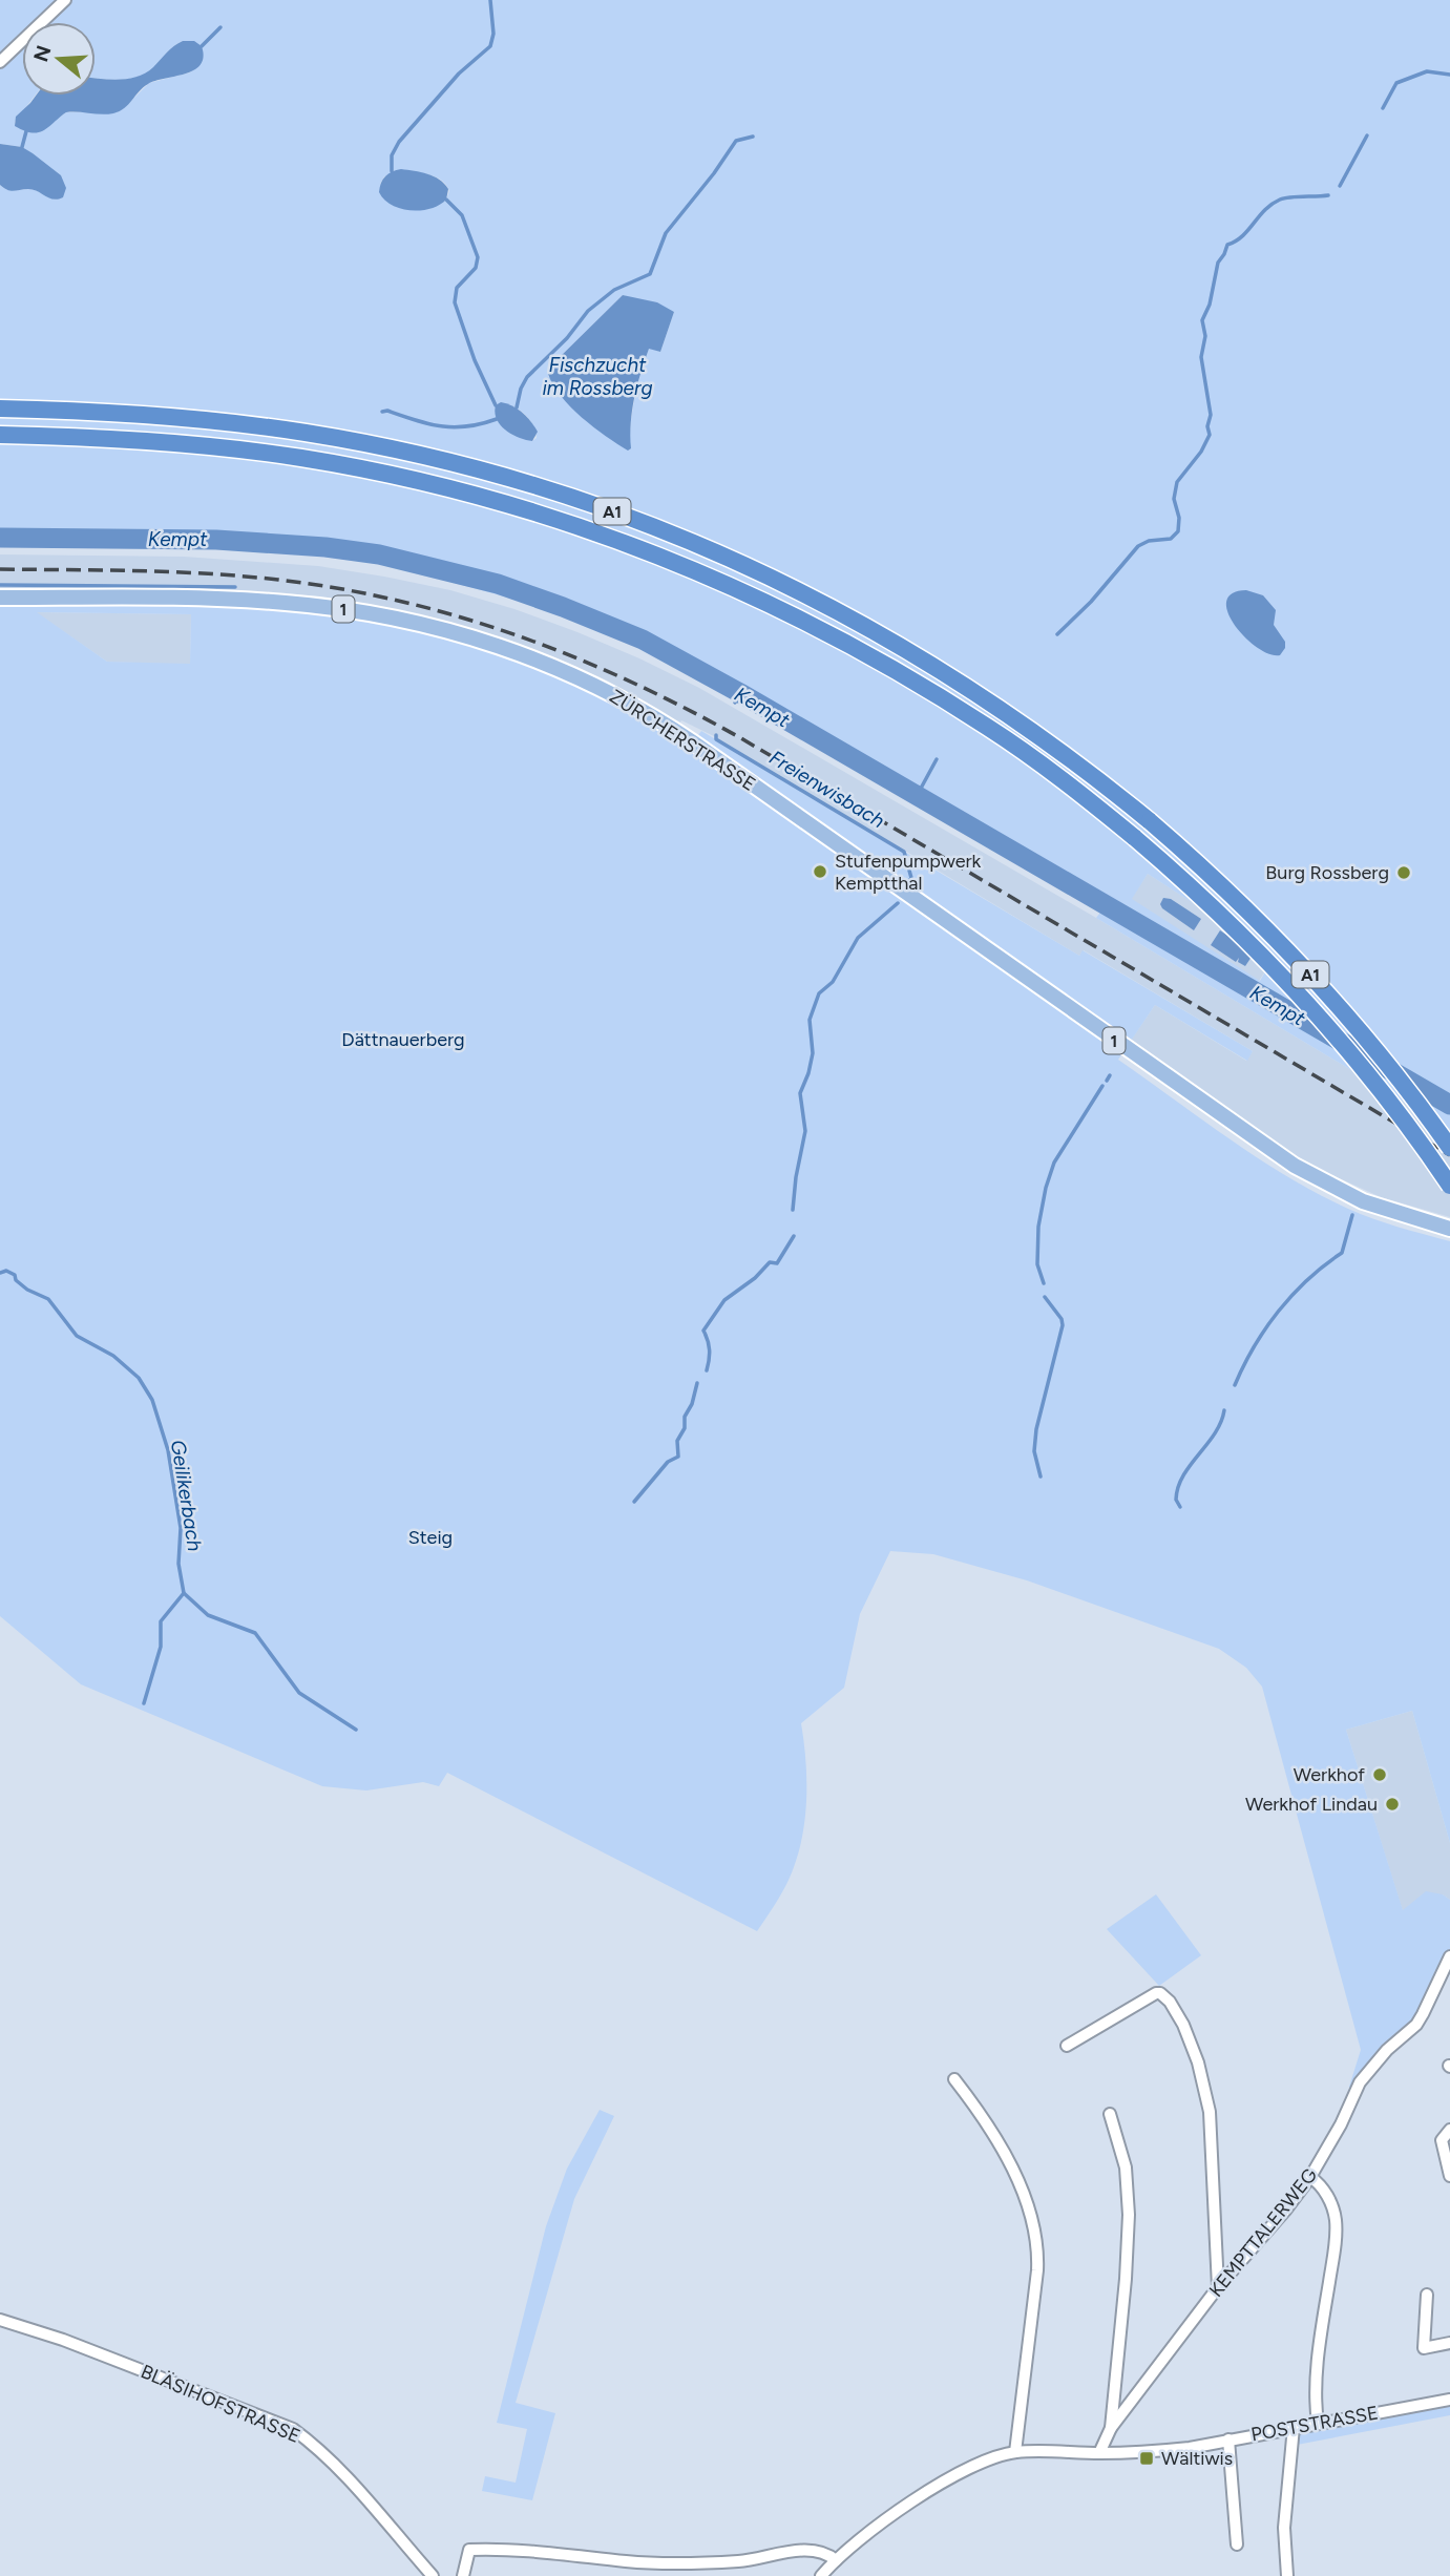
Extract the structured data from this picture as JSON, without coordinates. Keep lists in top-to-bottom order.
{
  "streets": {
    "highway": ["A1"],
    "main road": ["1", "ZÜRCHERSTRASSE"],
    "street": ["KEMPTTALERWEG", "BLÄSIHOFSTRASSE", "POSTSTRASSE"]
  },
  "water": [
    "Fischzucht im Rossberg",
    "Kempt",
    "Freienwisbach",
    "Geilikerbach"
  ],
  "parks": ["Dättnauerberg", "Steig"],
  "places": {
    "other": [
      "Stufenpumpwerk Kemptthal",
      "Burg Rossberg",
      "Werkhof",
      "Werkhof Lindau"
    ],
    "transit": ["Wältiwis"]
  },
  "north": "left"
}
